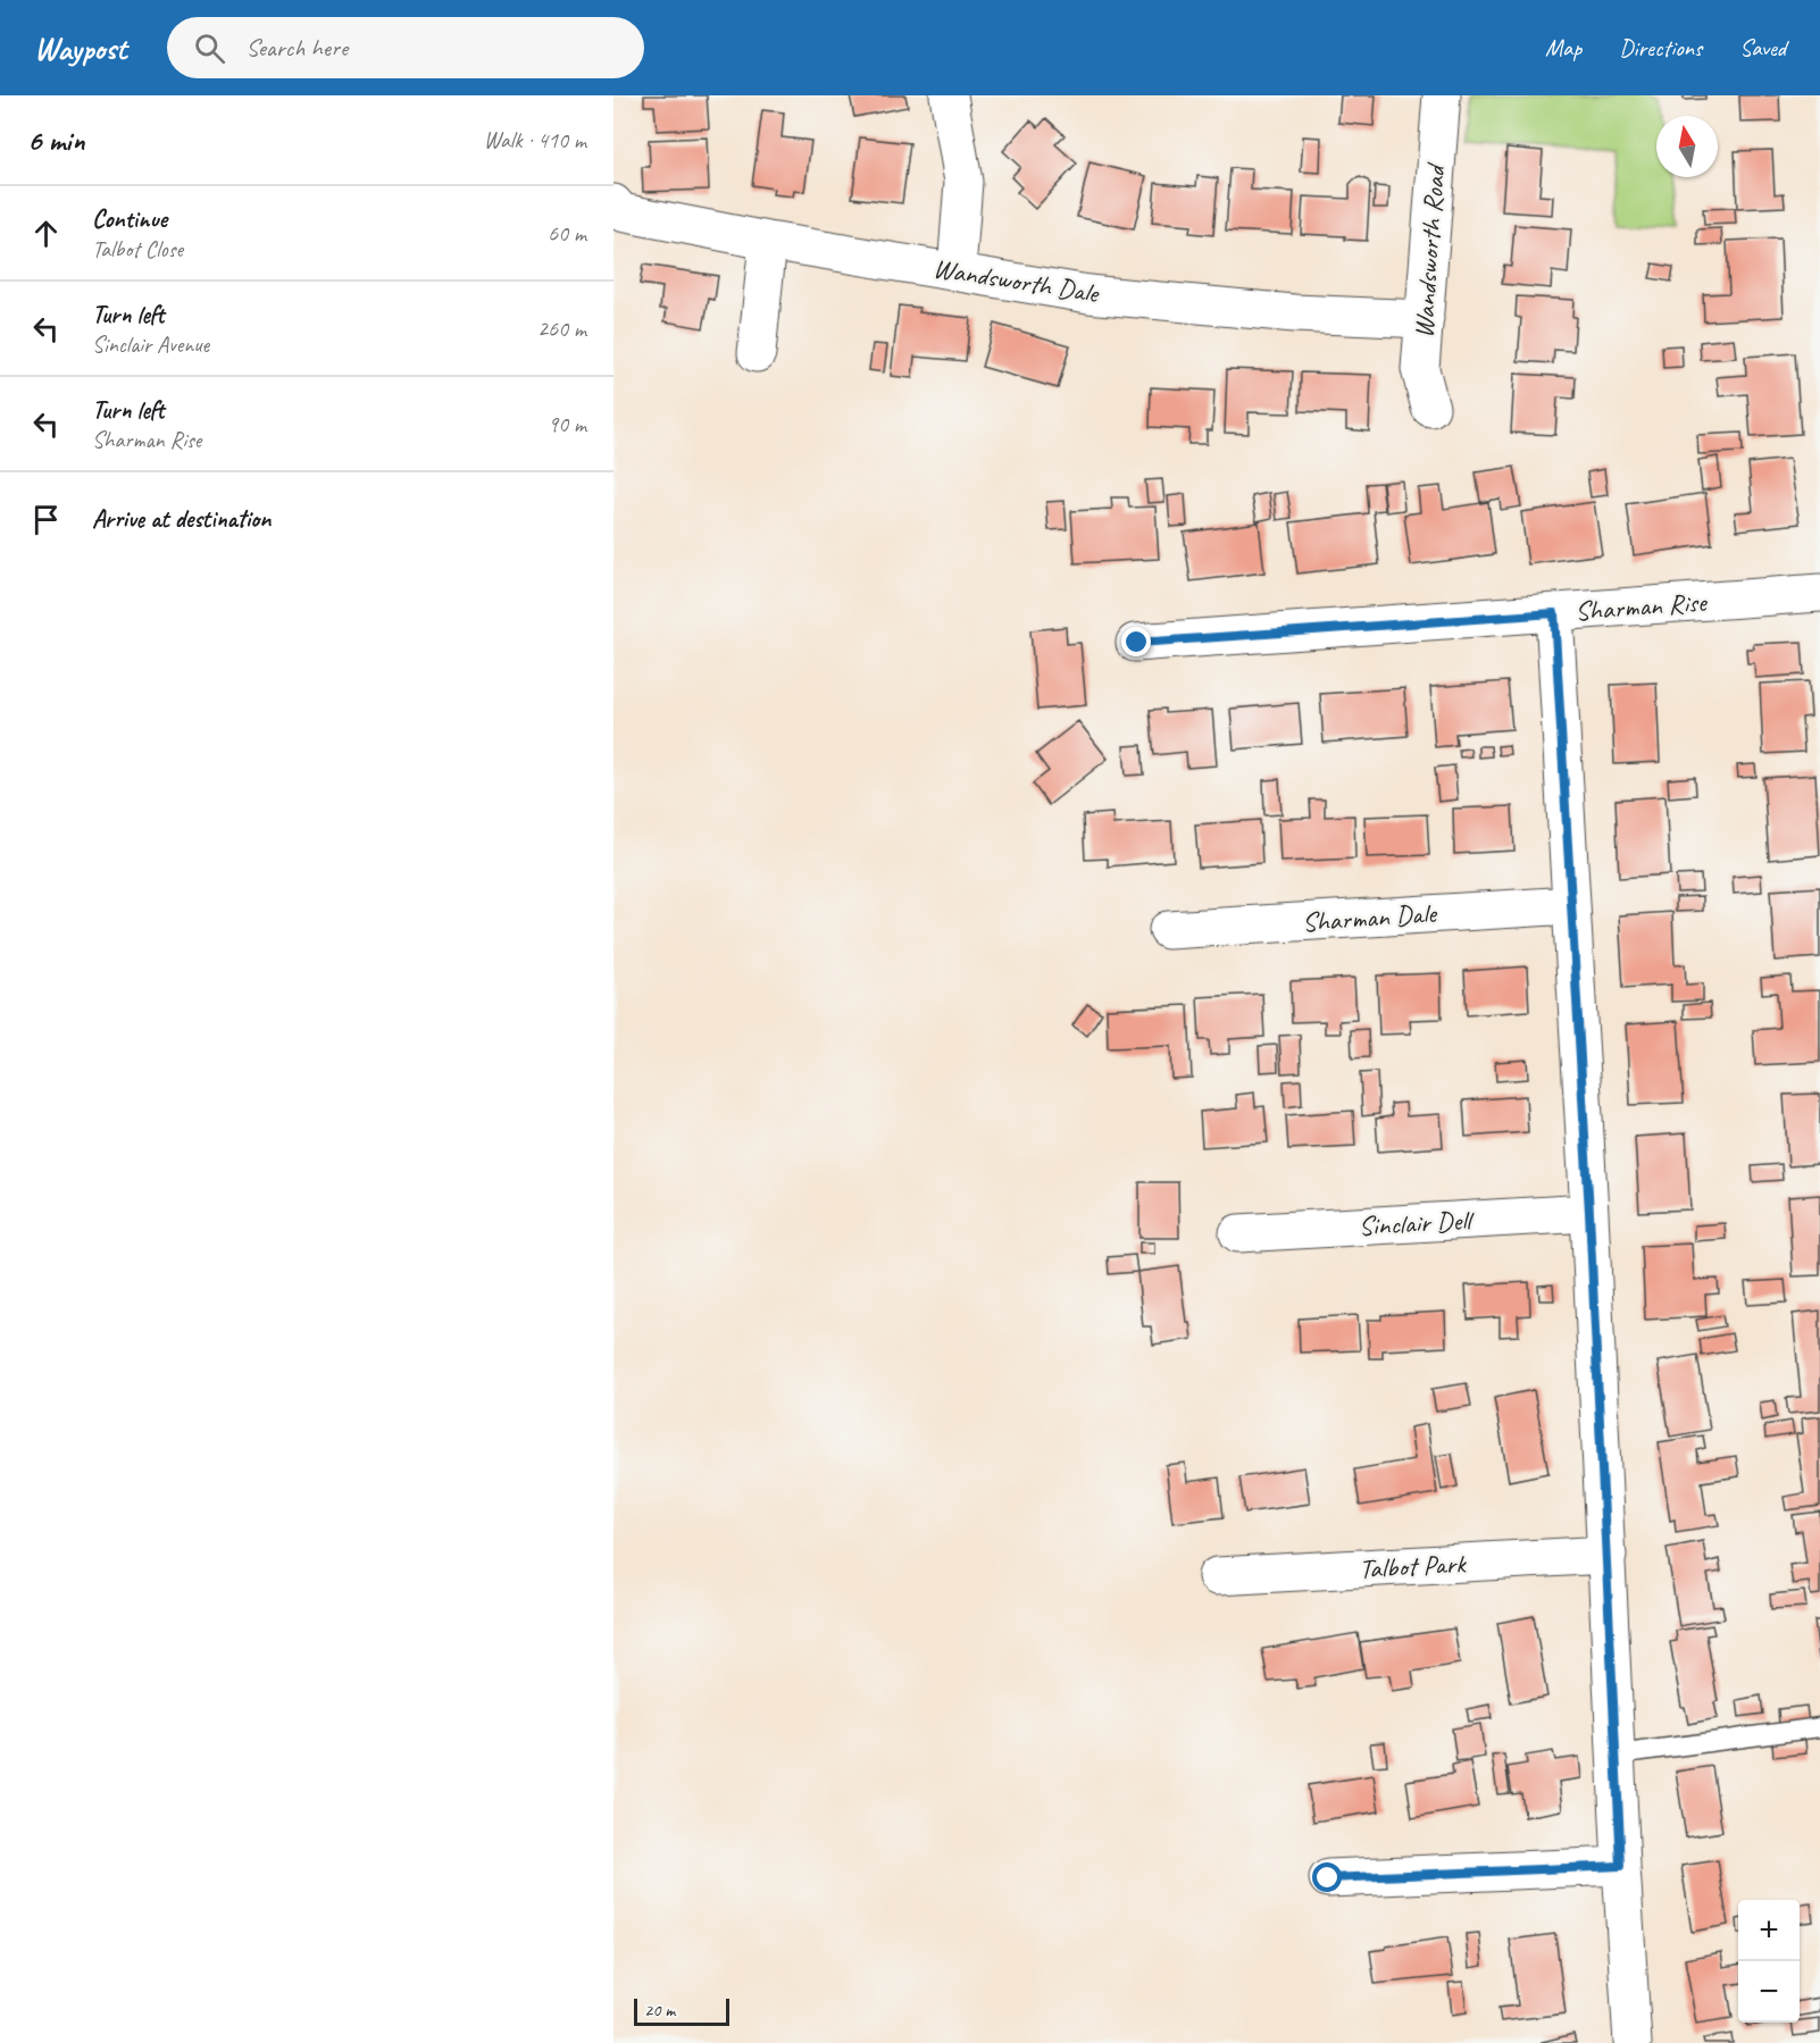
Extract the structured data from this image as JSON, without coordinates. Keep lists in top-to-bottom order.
{
  "streets": {
    "street": [
      "Wandsworth Road",
      "Wandsworth Dale",
      "Sharman Rise",
      "Sharman Dale",
      "Sinclair Dell",
      "Talbot Park"
    ]
  },
  "crossings": [
    ["Wandsworth Road", "Wandsworth Dale"]
  ],
  "scale_bar": "20 m",
  "north": "top",
  "page": {
    "header": "Waypost",
    "search": "Search here",
    "nav": ["Map", "Directions", "Saved"],
    "heading": ["6 min", "Walk · 410 m"],
    "list": [
      ["Continue", "Talbot Close", "60 m"],
      ["Turn left", "Sinclair Avenue", "260 m"],
      ["Turn left", "Sharman Rise", "90 m"],
      "Arrive at destination"
    ],
    "map_buttons": ["+", "−"],
    "scale": "20 m"
  }
}
